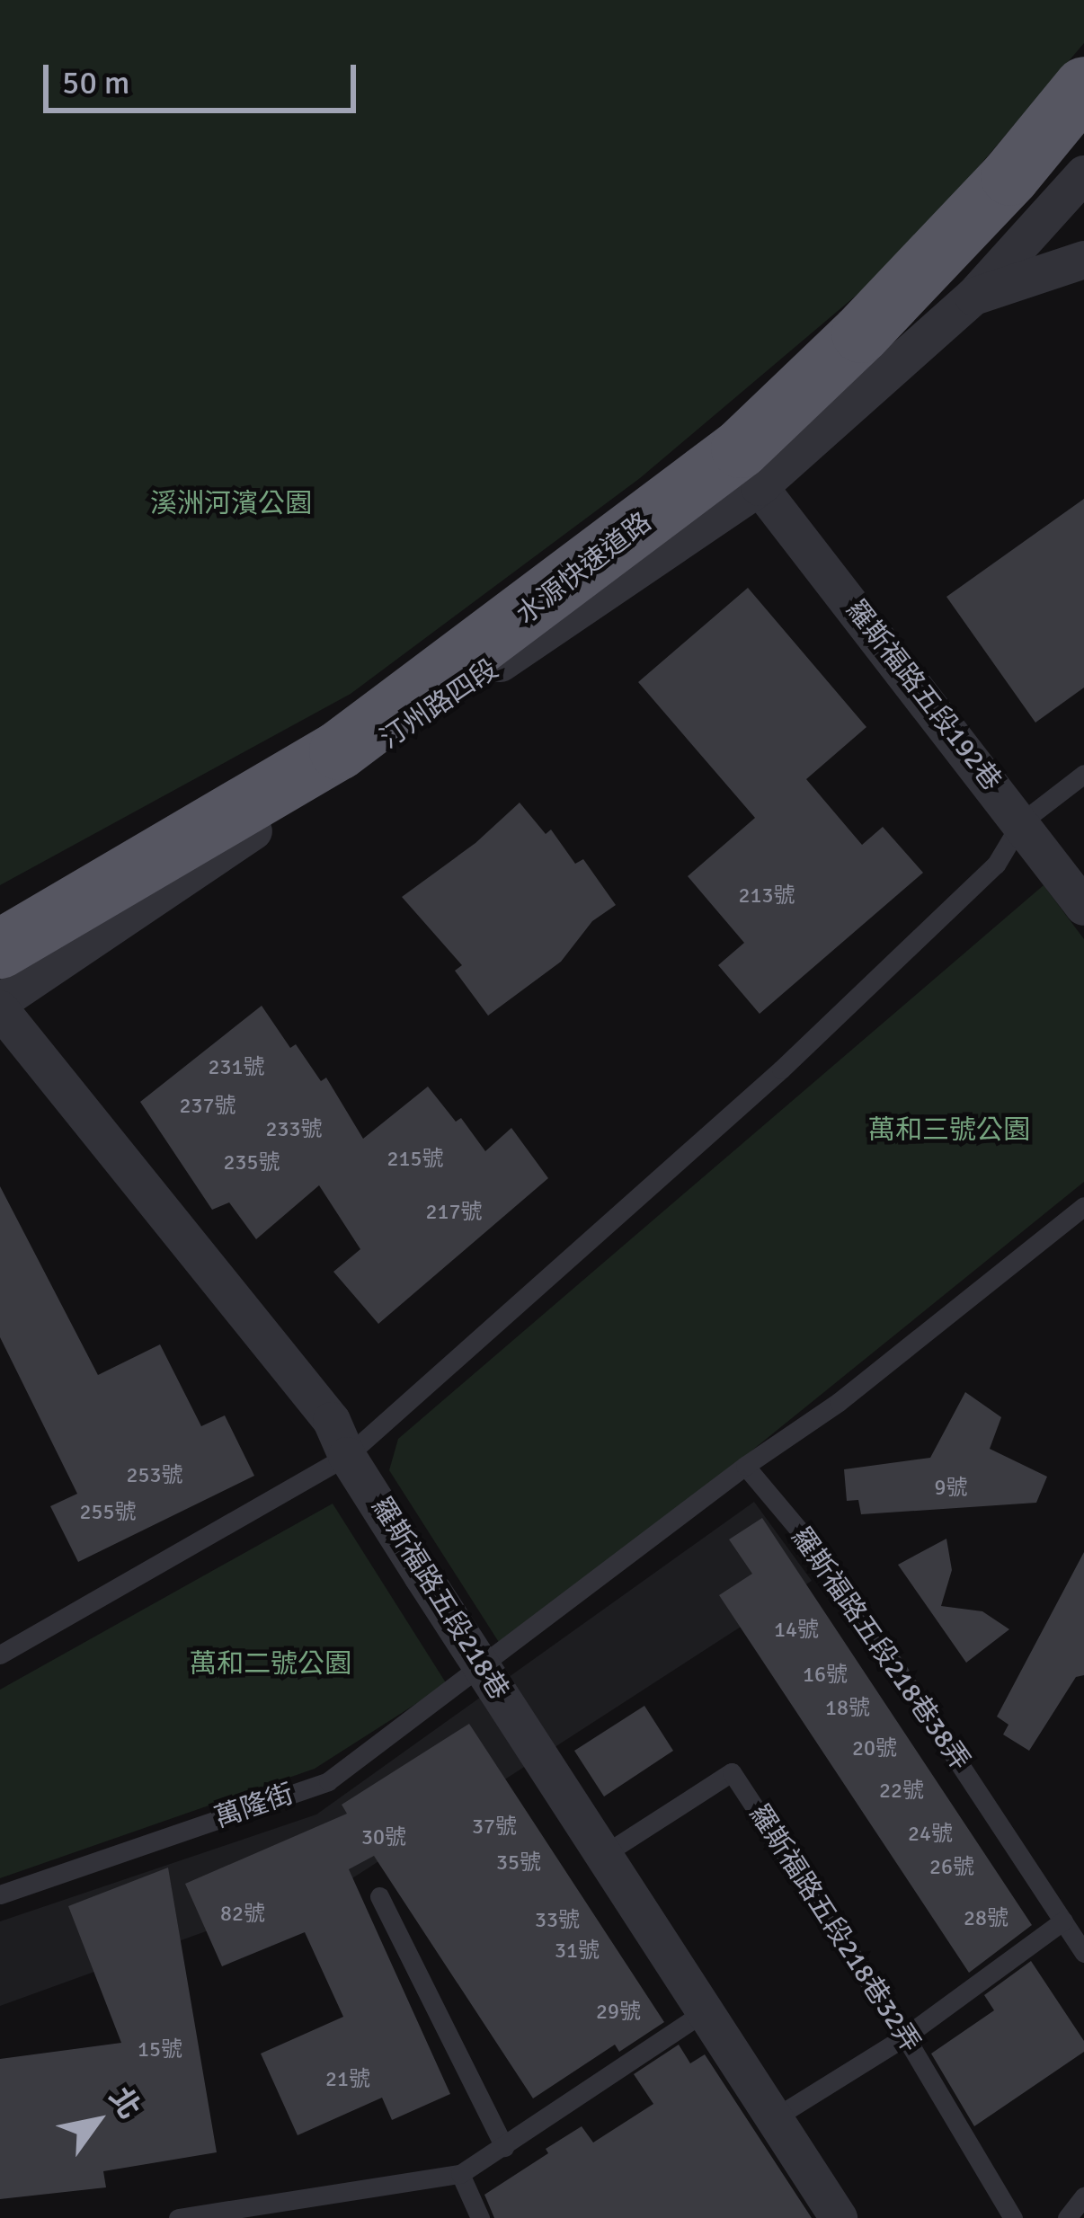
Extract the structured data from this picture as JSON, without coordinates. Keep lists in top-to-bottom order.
{
  "streets": {
    "highway": ["水源快速道路"],
    "street": ["羅斯福路五段192巷", "汀州路四段", "羅斯福路五段218巷"],
    "lane": ["羅斯福路五段218巷38弄", "萬隆街", "羅斯福路五段218巷32弄"]
  },
  "crossings": [
    ["羅斯福路五段192巷", "汀州路四段"],
    ["汀州路四段", "羅斯福路五段218巷"],
    ["羅斯福路五段218巷", "萬隆街"],
    ["羅斯福路五段218巷", "羅斯福路五段218巷32弄"]
  ],
  "parks": ["溪洲河濱公園", "萬和三號公園", "萬和二號公園"],
  "house_numbers": [
    "213號",
    "231號",
    "237號",
    "233號",
    "215號",
    "235號",
    "217號",
    "253號",
    "9號",
    "255號",
    "14號",
    "16號",
    "18號",
    "20號",
    "22號",
    "37號",
    "24號",
    "30號",
    "35號",
    "26號",
    "82號",
    "28號",
    "33號",
    "31號",
    "29號",
    "15號",
    "21號"
  ],
  "scale_bar": "50 m",
  "north": "top right"
}
